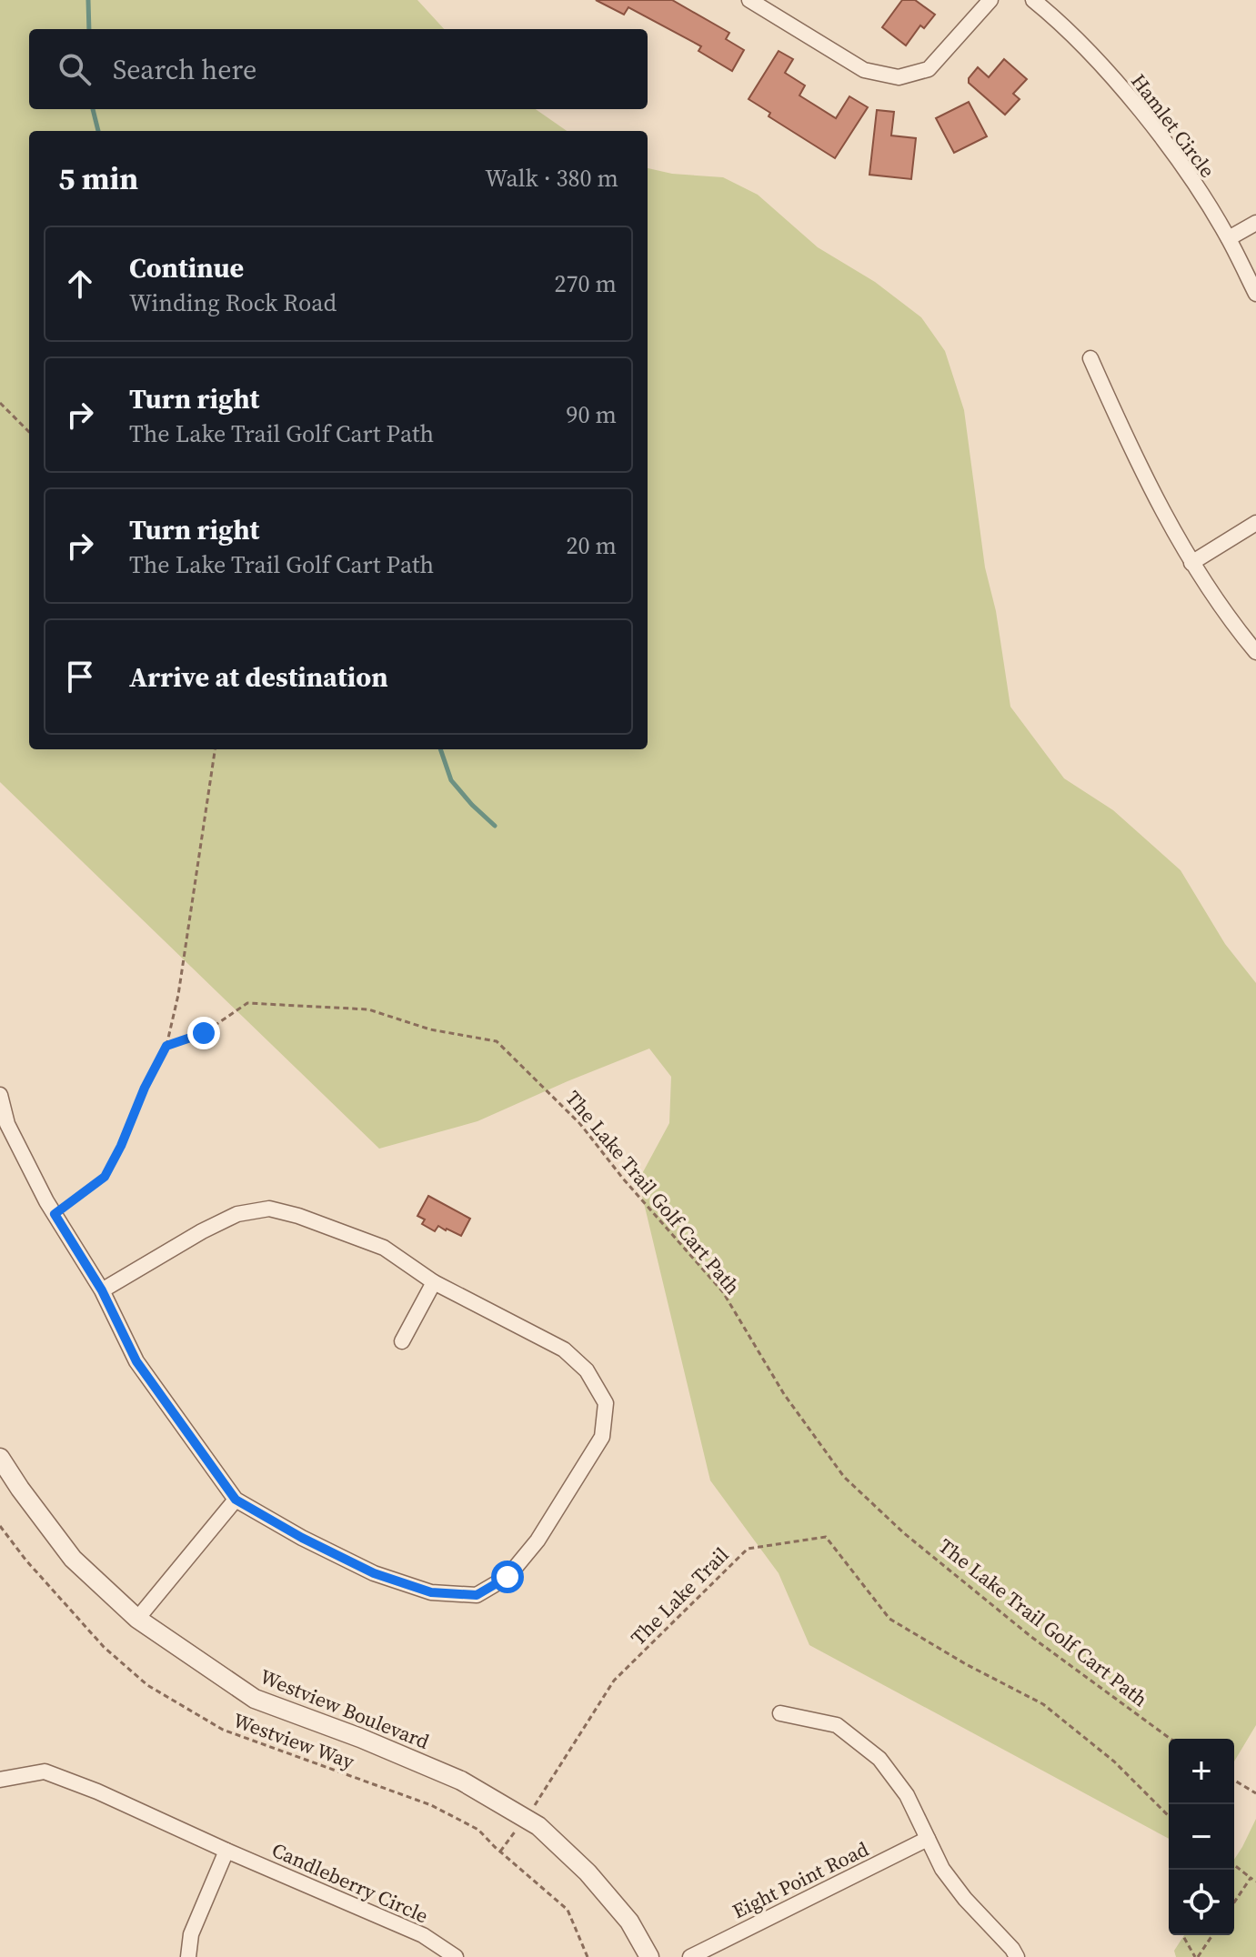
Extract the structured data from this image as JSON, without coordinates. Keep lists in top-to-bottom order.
{
  "streets": {
    "street": [
      "Hamlet Circle",
      "Westview Boulevard",
      "Eight Point Road",
      "Candleberry Circle"
    ],
    "path": ["The Lake Trail Golf Cart Path", "The Lake Trail", "Westview Way"]
  },
  "crossings": [
    ["The Lake Trail", "Westview Boulevard"],
    ["The Lake Trail", "Westview Way"]
  ],
  "page": {
    "search": "Search here",
    "heading": ["5 min", "Walk · 380 m"],
    "list": [
      ["Continue", "Winding Rock Road", "270 m"],
      ["Turn right", "The Lake Trail Golf Cart Path", "90 m"],
      ["Turn right", "The Lake Trail Golf Cart Path", "20 m"],
      "Arrive at destination"
    ],
    "map_buttons": ["+", "−"]
  }
}
